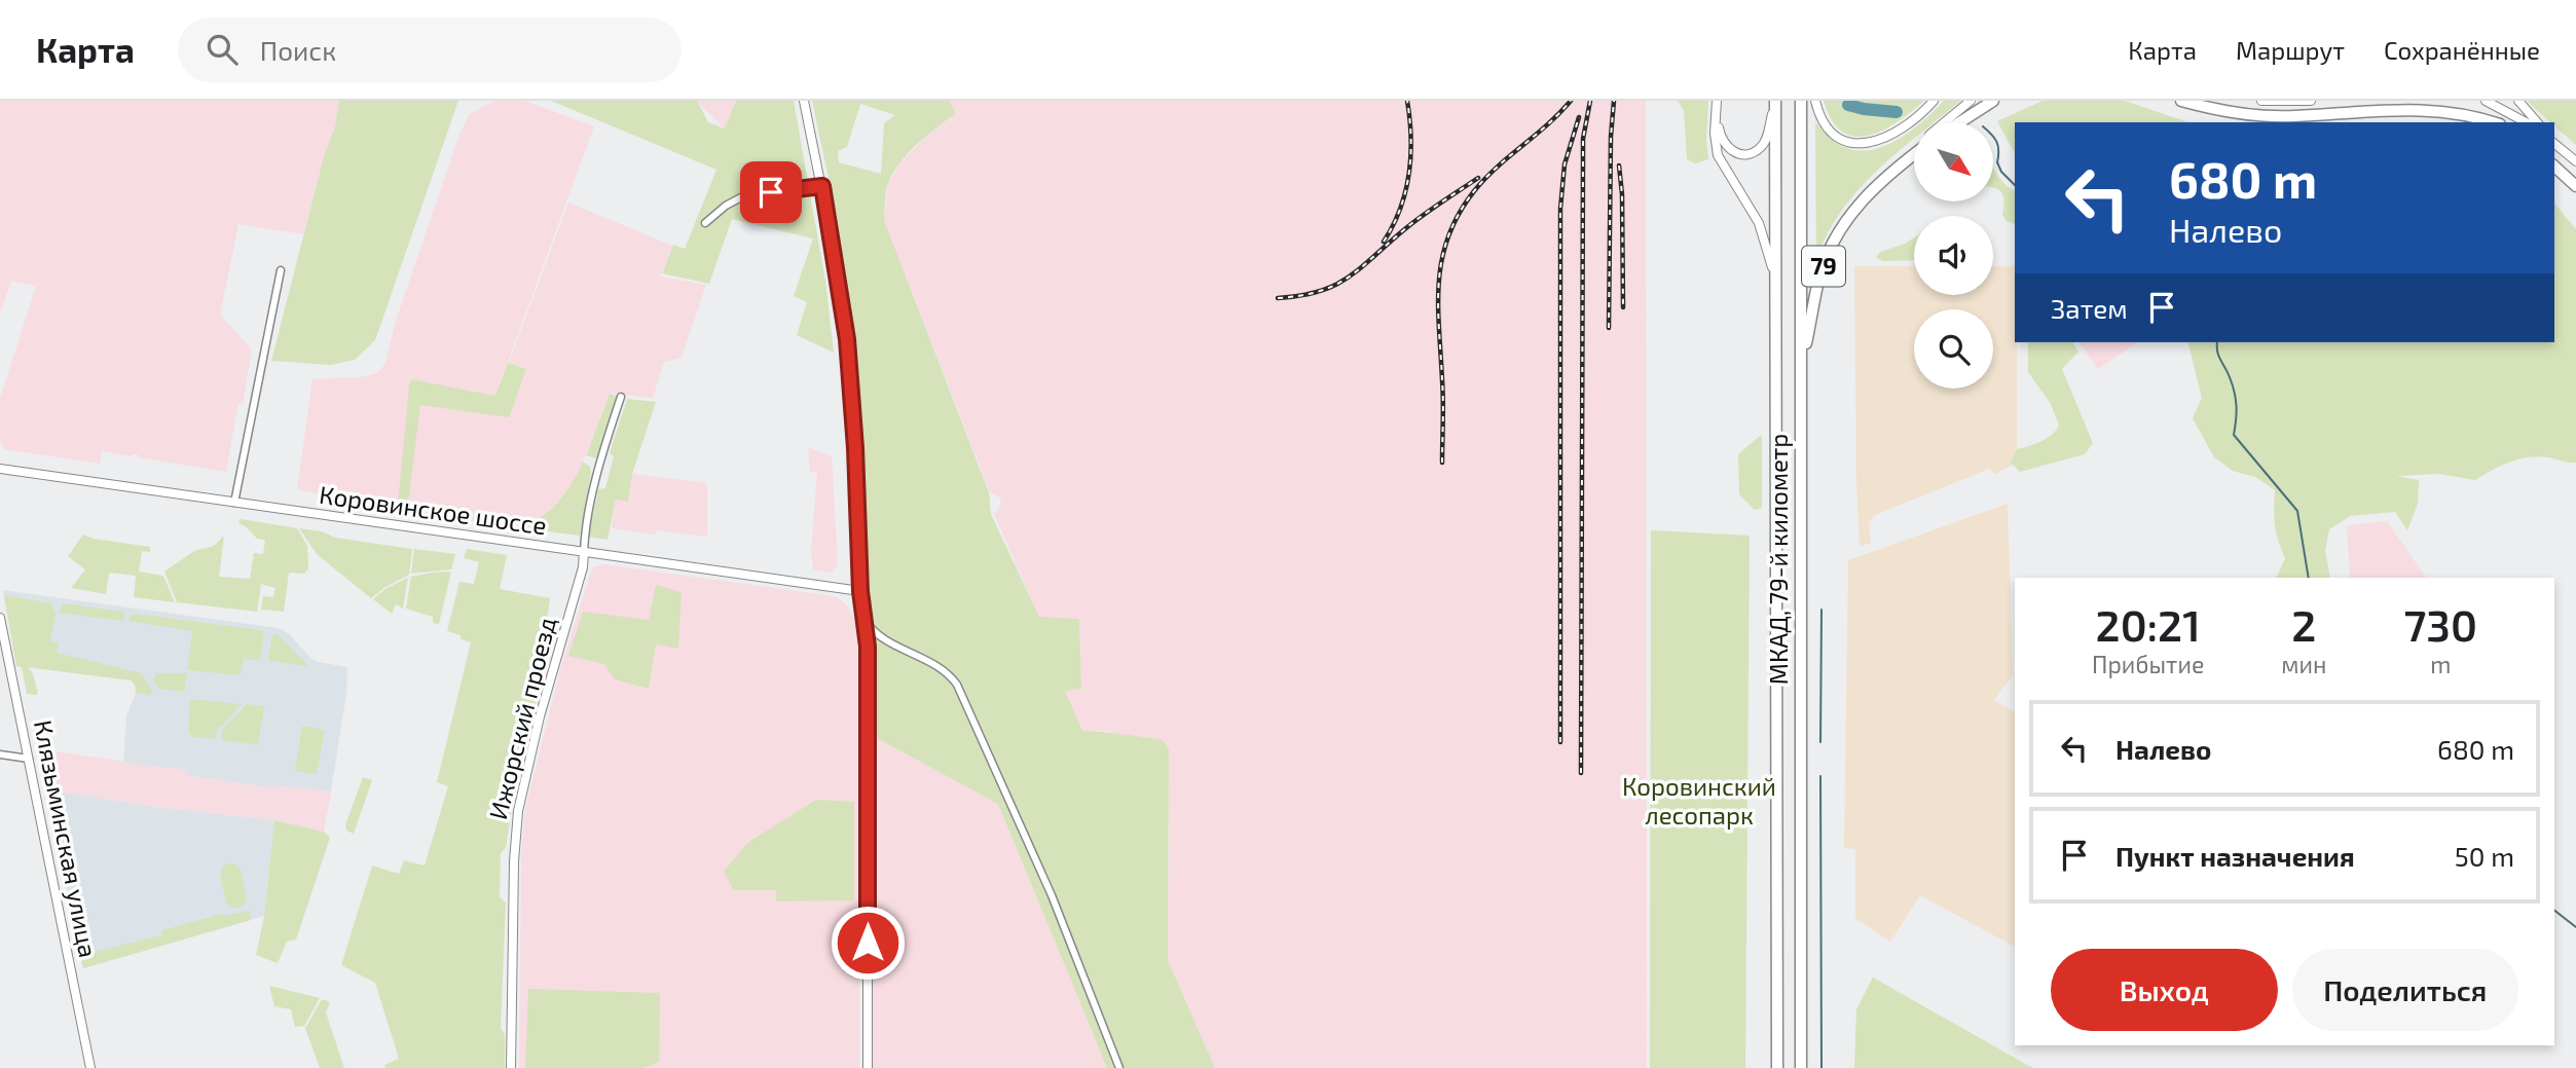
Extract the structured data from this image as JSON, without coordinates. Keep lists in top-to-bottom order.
{
  "streets": {
    "highway": ["79", "МКАД, 79-й километр"],
    "main road": ["Коровинское шоссе", "Ижорский проезд", "Клязьминская улица"]
  },
  "crossings": [
    ["79", "МКАД, 79-й километр"],
    ["Коровинское шоссе", "Ижорский проезд"]
  ],
  "parks": ["Коровинский лесопарк"],
  "north": "bottom right",
  "page": {
    "header": "Карта",
    "search": "Поиск",
    "nav": ["Карта", "Маршрут", "Сохранённые"],
    "turn": ["680 m", "Налево"],
    "then": "Затем",
    "eta": [
      "20:21",
      "Прибытие",
      "2",
      "мин",
      "730",
      "m"
    ],
    "list": [
      {
        "name": "Налево",
        "value": "680 m"
      },
      {
        "name": "Пункт назначения",
        "value": "50 m"
      }
    ],
    "buttons": ["Выход", "Поделиться"]
  }
}
